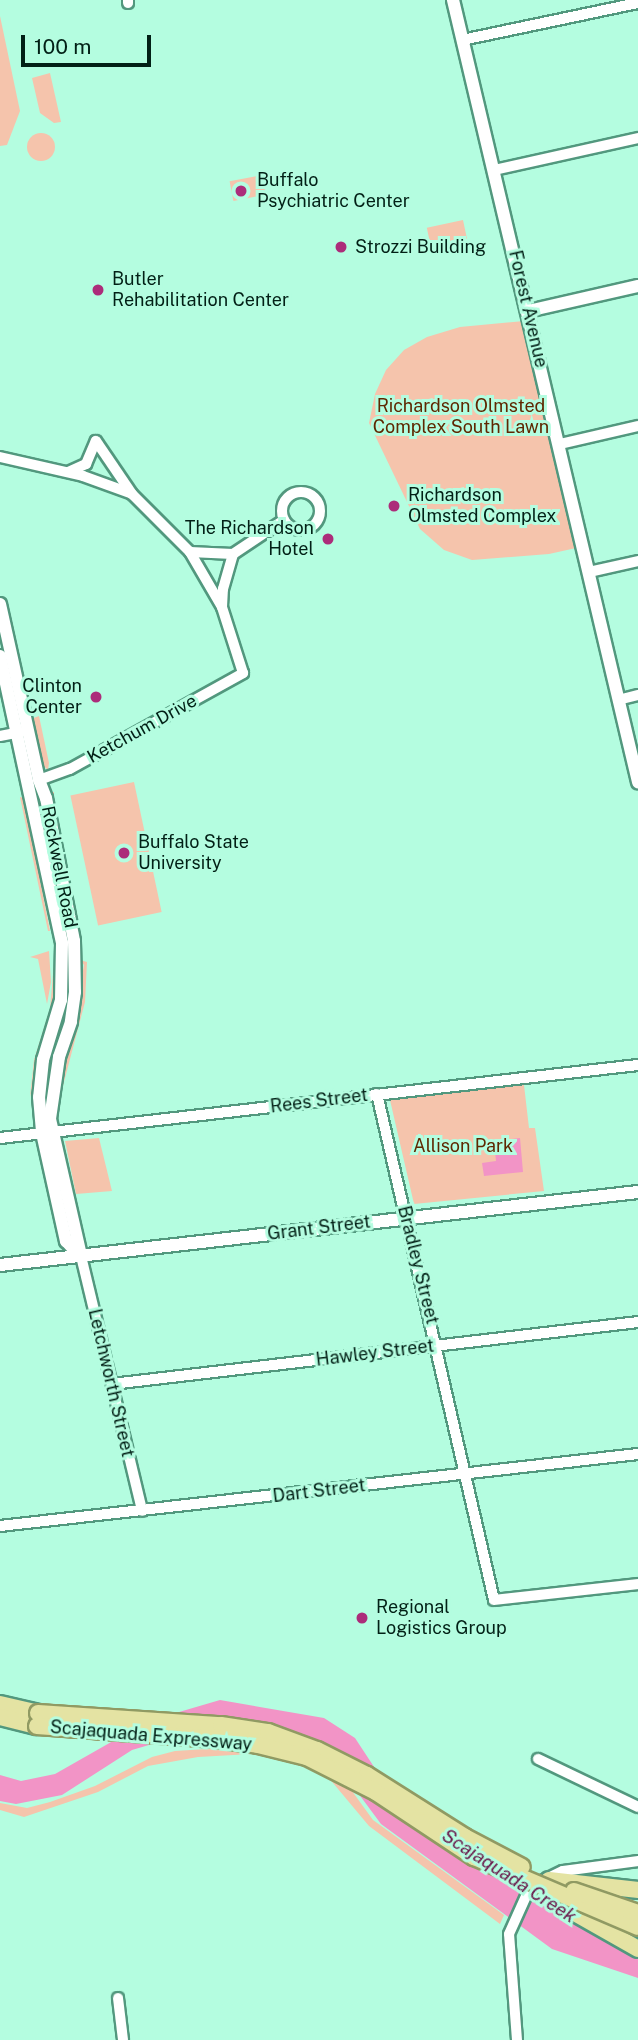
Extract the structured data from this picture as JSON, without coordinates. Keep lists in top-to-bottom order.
{
  "streets": {
    "highway": ["Scajaquada Expressway"],
    "street": [
      "Forest Avenue",
      "Ketchum Drive",
      "Rockwell Road",
      "Rees Street",
      "Grant Street",
      "Bradley Street",
      "Hawley Street",
      "Letchworth Street",
      "Dart Street"
    ]
  },
  "crossings": [
    ["Ketchum Drive", "Rockwell Road"],
    ["Rockwell Road", "Rees Street"],
    ["Rockwell Road", "Letchworth Street"],
    ["Rees Street", "Bradley Street"],
    ["Rees Street", "Letchworth Street"],
    ["Grant Street", "Bradley Street"],
    ["Grant Street", "Letchworth Street"],
    ["Bradley Street", "Hawley Street"],
    ["Bradley Street", "Dart Street"],
    ["Hawley Street", "Letchworth Street"],
    ["Letchworth Street", "Dart Street"]
  ],
  "water": ["Scajaquada Creek"],
  "parks": ["Richardson Olmsted Complex South Lawn", "Allison Park"],
  "places": [
    "Buffalo Psychiatric Center",
    "Strozzi Building",
    "Butler Rehabilitation Center",
    "Richardson Olmsted Complex",
    "The Richardson Hotel",
    "Clinton Center",
    "Buffalo State University",
    "Regional Logistics Group"
  ],
  "scale_bar": "100 m"
}
